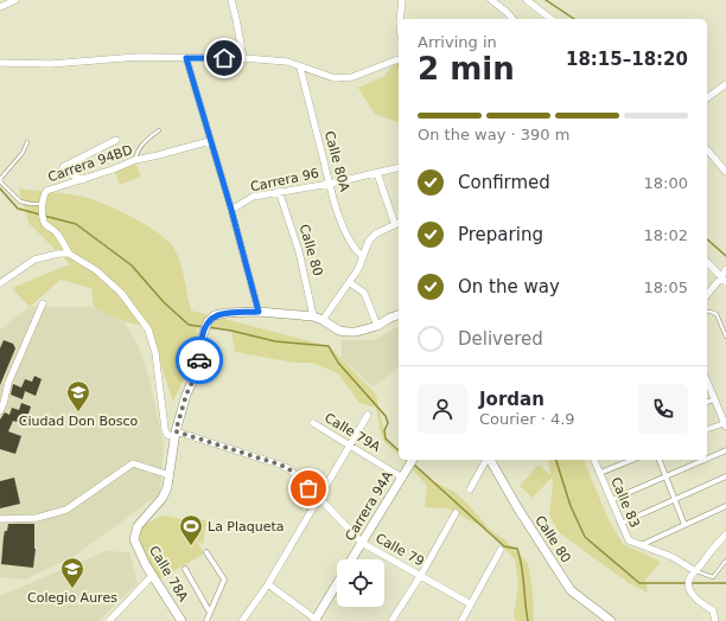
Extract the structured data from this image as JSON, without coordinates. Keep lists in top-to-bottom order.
{
  "streets": {
    "street": [
      "Calle 80A",
      "Carrera 94BD",
      "Carrera 96",
      "Calle 80",
      "Calle 79A",
      "Calle 83",
      "Carrera 94A",
      "Calle 79",
      "Calle 78A"
    ]
  },
  "crossings": [
    ["Calle 80A", "Carrera 96"],
    ["Carrera 96", "Calle 80"],
    ["Calle 79A", "Carrera 94A"],
    ["Carrera 94A", "Calle 79"]
  ],
  "places": {
    "school or university": ["Ciudad Don Bosco", "Colegio Aures"],
    "sports": ["La Plaqueta"]
  },
  "page": {
    "heading": ["2 min", "Arriving in", "18:15–18:20"],
    "panel": ["Jordan", "Courier · 4.9"],
    "bar": "On the way · 390 m",
    "list": [
      ["Confirmed", "18:00"],
      ["Preparing", "18:02"],
      ["On the way", "18:05"],
      "Delivered"
    ]
  }
}
